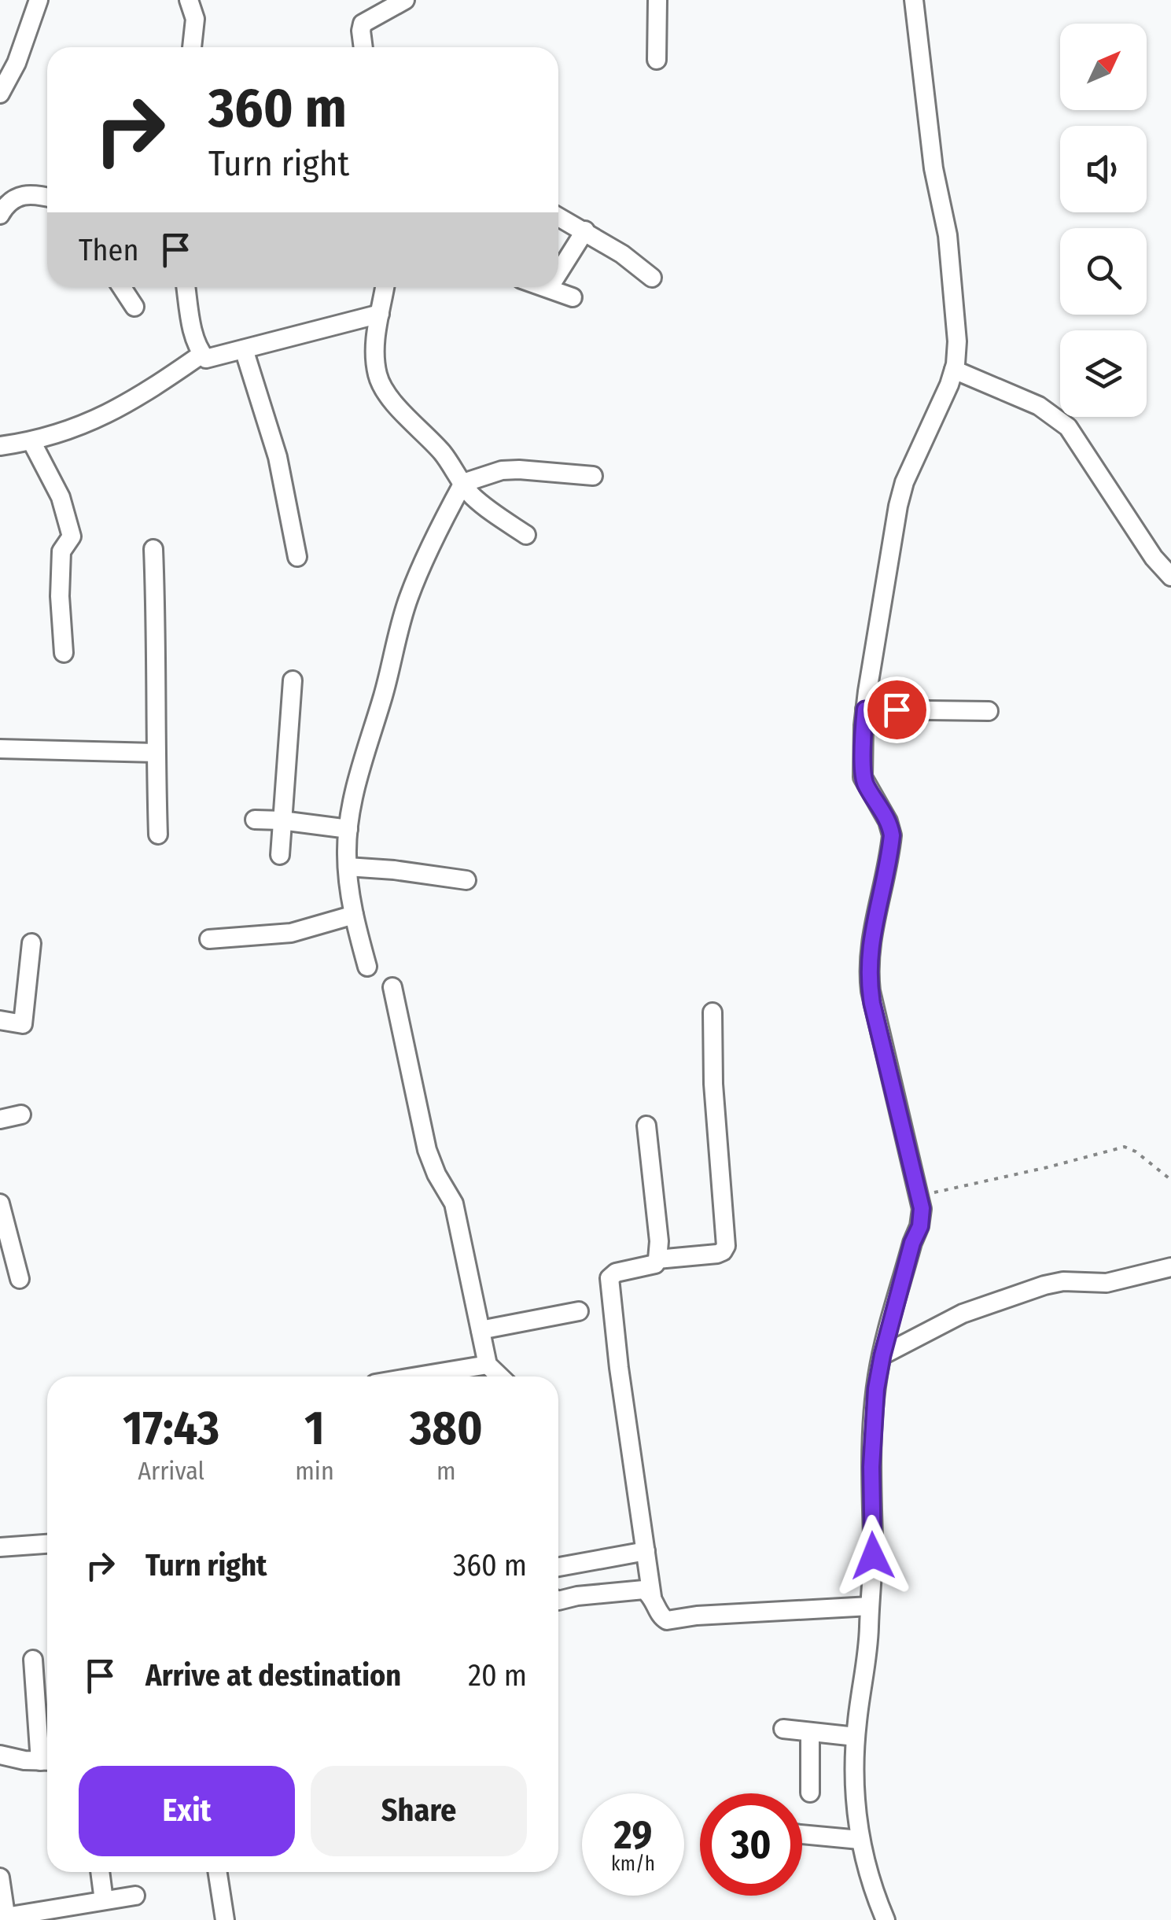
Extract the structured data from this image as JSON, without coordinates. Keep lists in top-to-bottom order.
{
  "north": "top right",
  "page": {
    "turn": ["360 m", "Turn right"],
    "then": "Then",
    "eta": [
      "17:43",
      "Arrival",
      "1",
      "min",
      "380",
      "m"
    ],
    "list": [
      {
        "name": "Turn right",
        "value": "360 m"
      },
      {
        "name": "Arrive at destination",
        "value": "20 m"
      }
    ],
    "buttons": ["Exit", "Share"],
    "speed": "29 km/h",
    "limit": "30"
  }
}
